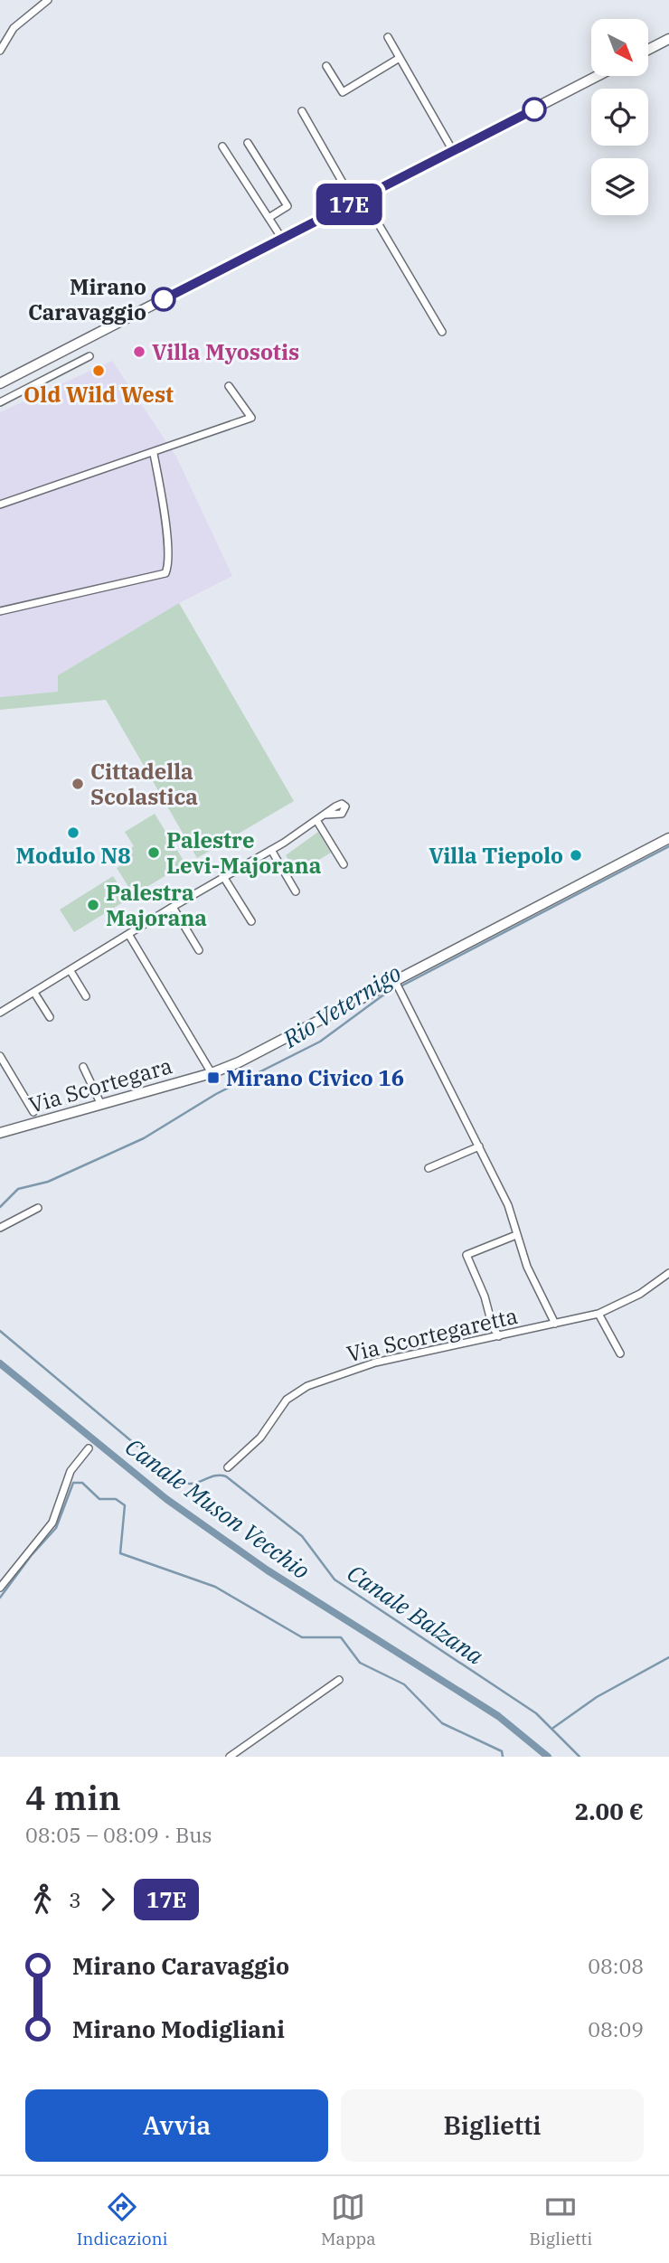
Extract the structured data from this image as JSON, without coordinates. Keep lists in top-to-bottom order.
{
  "streets": {
    "street": ["Via Scortegara", "Via Scortegaretta"]
  },
  "water": ["Rio Veternigo", "Canale Muson Vecchio", "Canale Balzana"],
  "places": {
    "other": [
      "Mirano Caravaggio",
      "Villa Myosotis",
      "Old Wild West",
      "Cittadella Scolastica",
      "Modulo N8",
      "Palestre Levi-Majorana",
      "Villa Tiepolo",
      "Palestra Majorana"
    ],
    "transit": ["Mirano Civico 16"]
  },
  "lines": ["bus line 17E"],
  "north": "bottom right",
  "page": {
    "on_map": "17E",
    "heading": ["4 min", "08:05 – 08:09 · Bus", "2.00 €"],
    "legs": ["3", "17E"],
    "list": [
      {
        "name": "Mirano Caravaggio",
        "value": "08:08"
      },
      {
        "name": "Mirano Modigliani",
        "value": "08:09"
      }
    ],
    "buttons": ["Avvia", "Biglietti"],
    "tabs": ["Indicazioni", "Mappa", "Biglietti"]
  }
}
